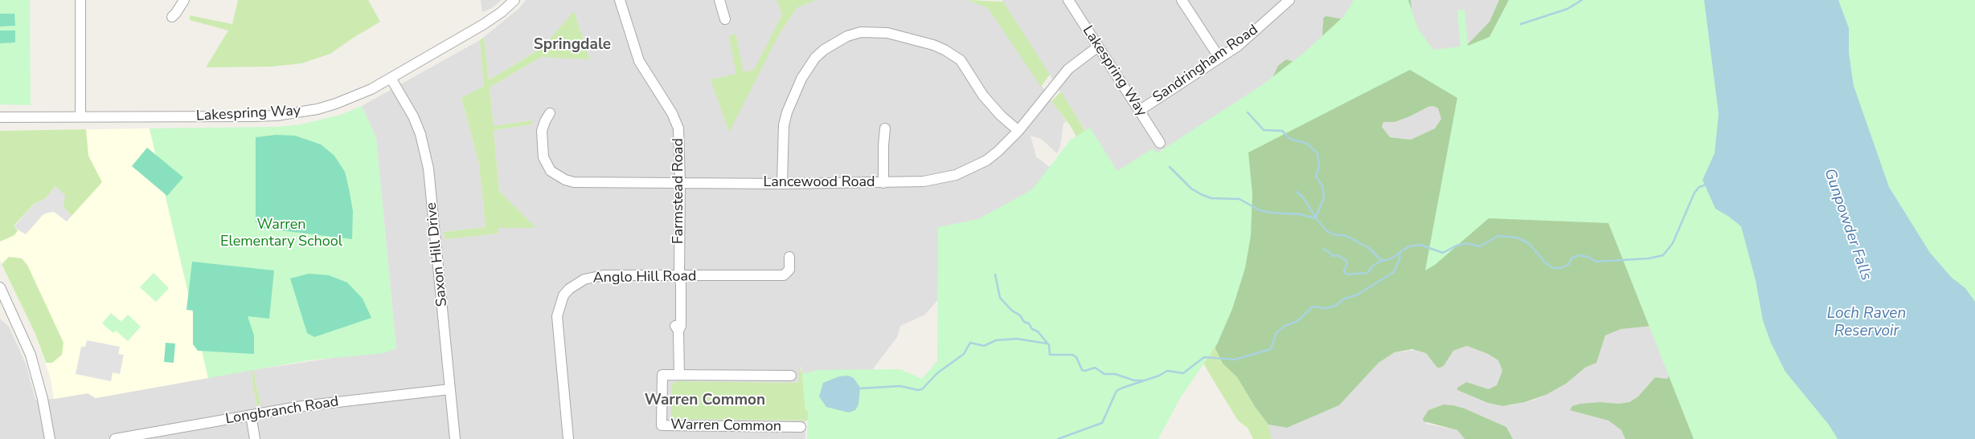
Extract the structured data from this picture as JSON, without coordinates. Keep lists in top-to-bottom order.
{
  "streets": {
    "street": [
      "Sandringham Road",
      "Lakespring Way",
      "Lancewood Road",
      "Farmstead Road",
      "Saxon Hill Drive",
      "Anglo Hill Road",
      "Longbranch Road",
      "Warren Common"
    ]
  },
  "crossings": [
    ["Sandringham Road", "Lakespring Way"],
    ["Lakespring Way", "Lancewood Road"],
    ["Lakespring Way", "Saxon Hill Drive"],
    ["Lancewood Road", "Farmstead Road"],
    ["Farmstead Road", "Anglo Hill Road"],
    ["Farmstead Road", "Warren Common"],
    ["Saxon Hill Drive", "Longbranch Road"]
  ],
  "districts": ["Springdale", "Warren Common"],
  "water": ["Gunpowder Falls", "Loch Raven Reservoir"],
  "parks": ["Warren Elementary School"]
}
